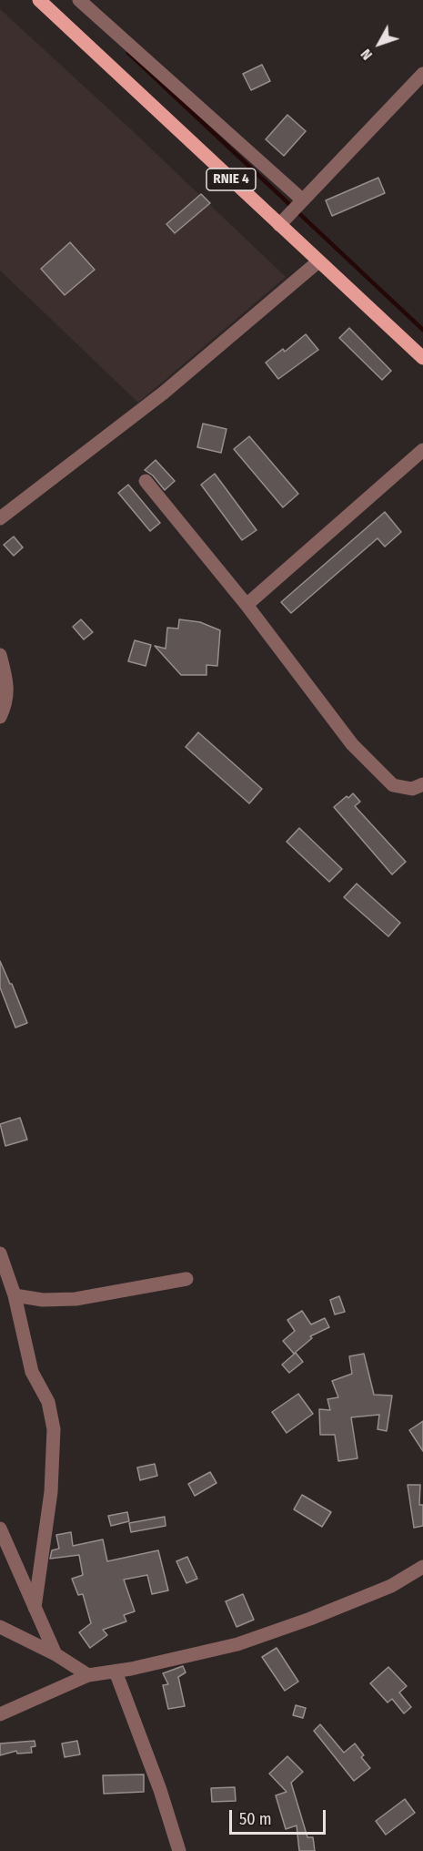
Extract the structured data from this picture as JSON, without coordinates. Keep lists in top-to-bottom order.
{
  "streets": {
    "main road": ["RNIE 4"]
  },
  "scale_bar": "50 m",
  "north": "bottom left"
}
